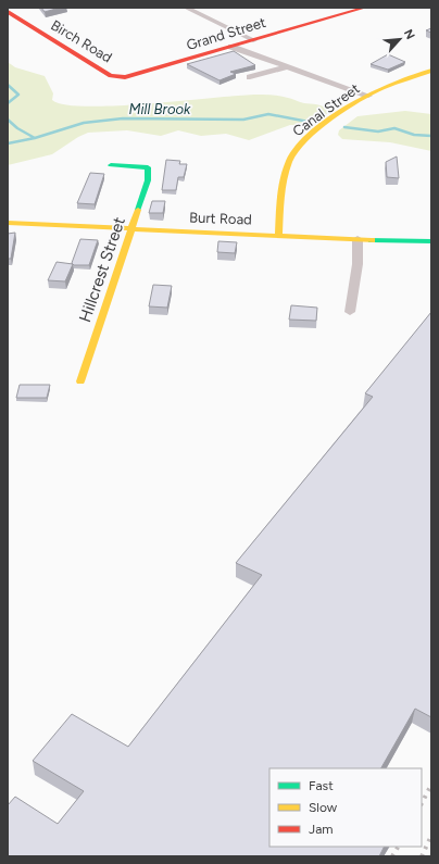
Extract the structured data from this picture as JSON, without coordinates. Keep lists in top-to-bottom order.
{
  "streets": {
    "street": [
      "Grand Street",
      "Birch Road",
      "Canal Street",
      "Burt Road",
      "Hillcrest Street"
    ]
  },
  "crossings": [
    ["Grand Street", "Birch Road"],
    ["Canal Street", "Burt Road"],
    ["Burt Road", "Hillcrest Street"]
  ],
  "water": ["Mill Brook"],
  "legend": ["Fast", "Slow", "Jam"],
  "north": "top right"
}
